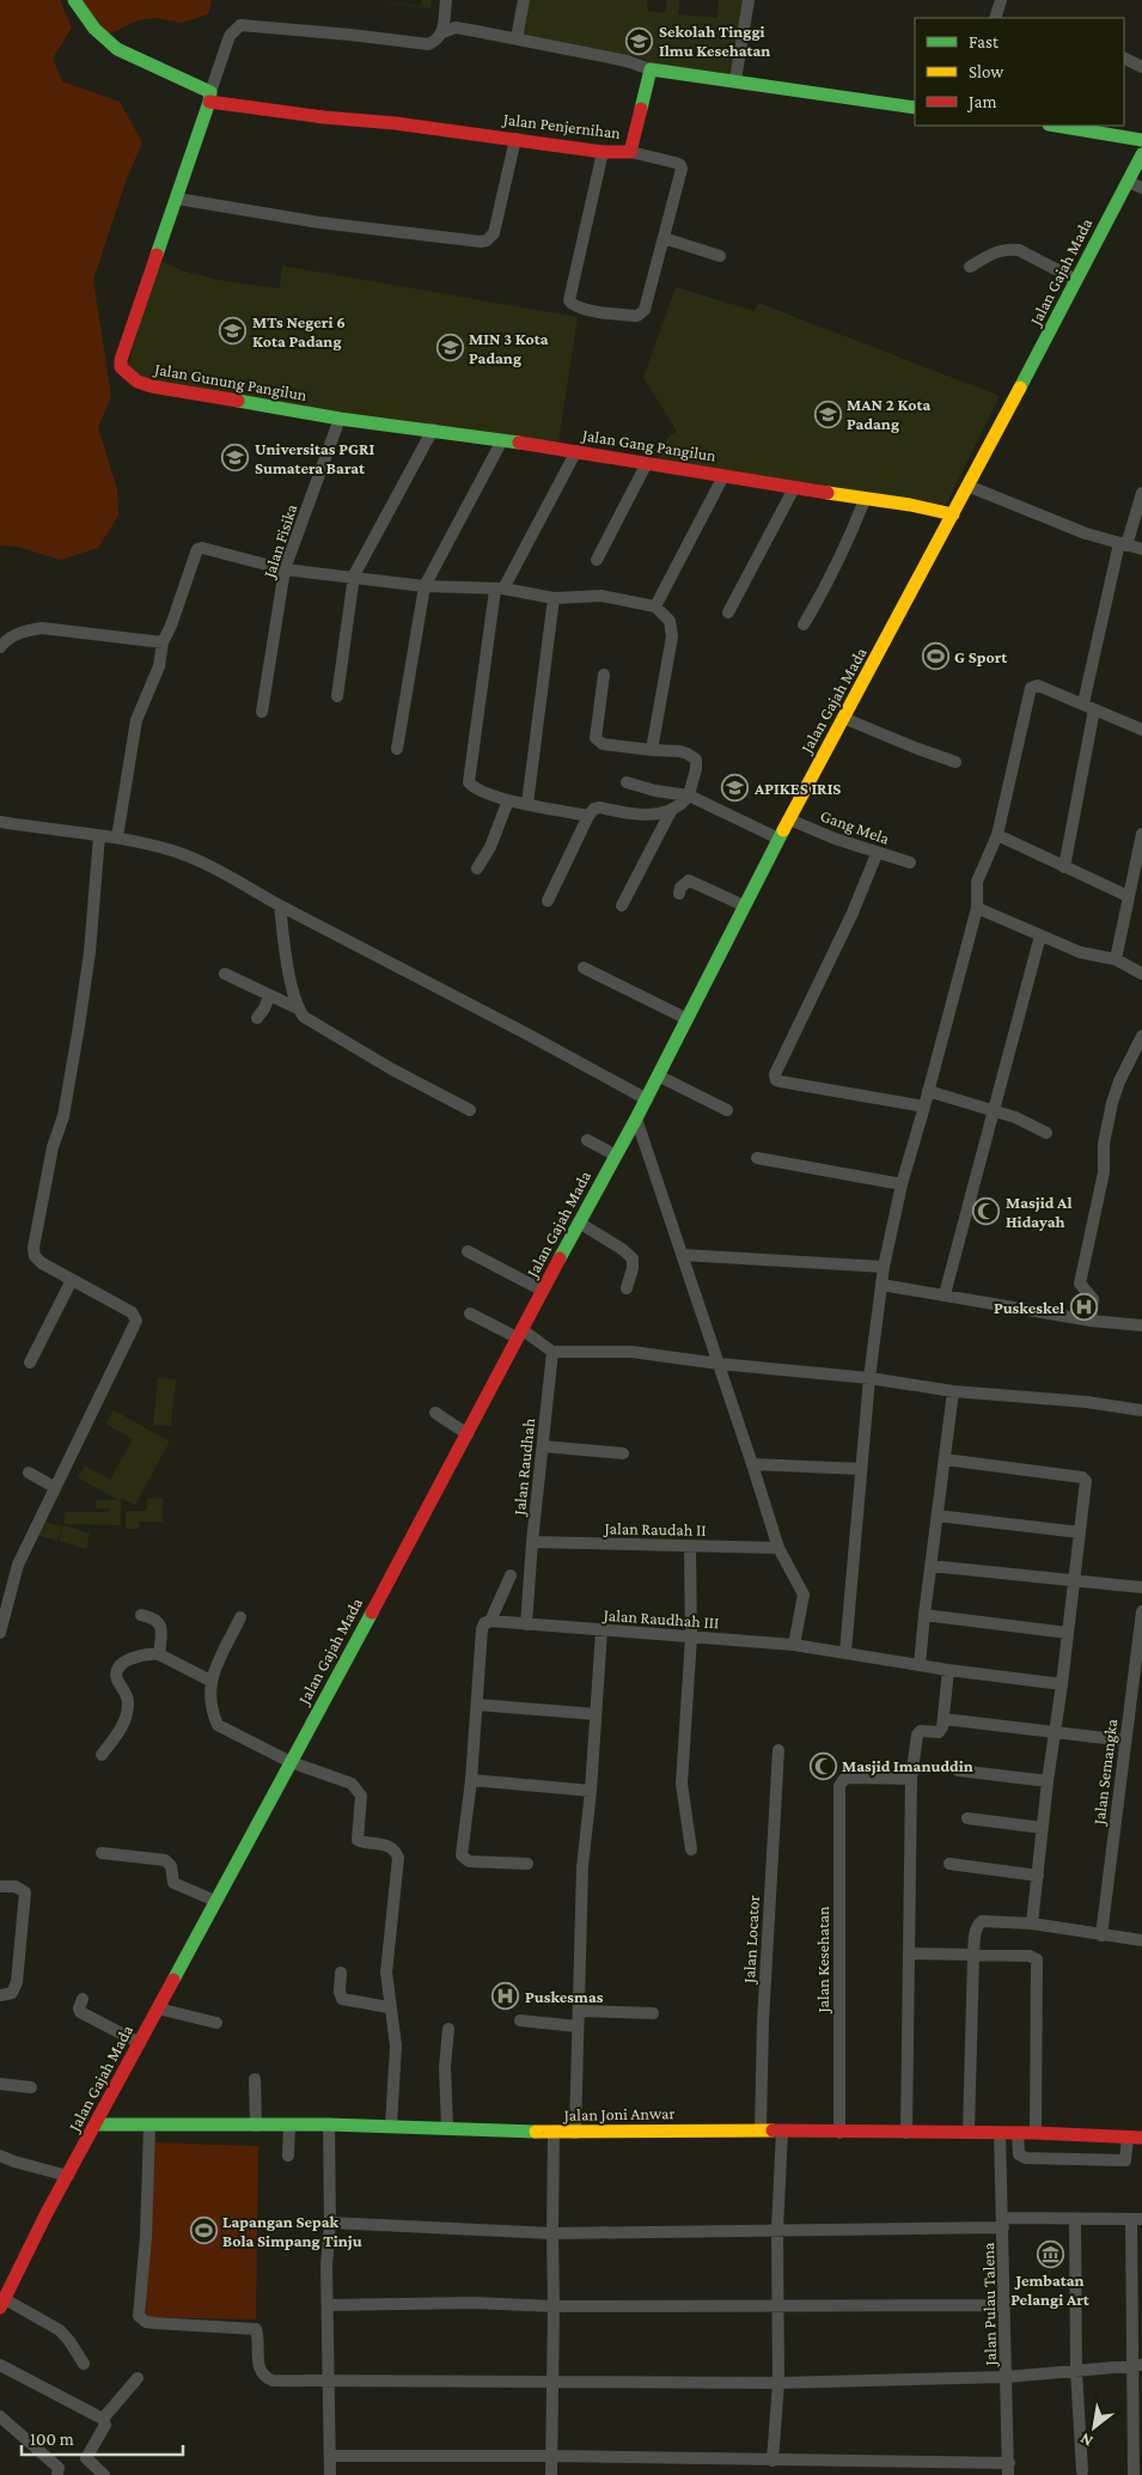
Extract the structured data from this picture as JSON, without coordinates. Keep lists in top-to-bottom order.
{
  "streets": {
    "main road": [
      "Jalan Penjernihan",
      "Jalan Gajah Mada",
      "Jalan Gunung Pangilun",
      "Jalan Gang Pangilun",
      "Jalan Joni Anwar"
    ],
    "street": [
      "Jalan Fisika",
      "Gang Mela",
      "Jalan Raudhah",
      "Jalan Raudah II",
      "Jalan Raudhah III",
      "Jalan Semangka",
      "Jalan Locator",
      "Jalan Kesehatan",
      "Jalan Pulau Talena"
    ]
  },
  "crossings": [
    ["Jalan Gajah Mada", "Jalan Gang Pangilun"],
    ["Jalan Gajah Mada", "Gang Mela"],
    ["Jalan Gajah Mada", "Jalan Joni Anwar"],
    ["Jalan Gunung Pangilun", "Jalan Gang Pangilun"],
    ["Jalan Gunung Pangilun", "Jalan Fisika"],
    ["Jalan Gang Pangilun", "Jalan Fisika"],
    ["Jalan Raudhah", "Jalan Raudah II"],
    ["Jalan Raudhah", "Jalan Raudhah III"],
    ["Jalan Locator", "Jalan Joni Anwar"],
    ["Jalan Kesehatan", "Jalan Joni Anwar"],
    ["Jalan Joni Anwar", "Jalan Pulau Talena"]
  ],
  "places": {
    "school or university": [
      "Sekolah Tinggi Ilmu Kesehatan",
      "MTs Negeri 6 Kota Padang",
      "MIN 3 Kota Padang",
      "MAN 2 Kota Padang",
      "Universitas PGRI Sumatera Barat",
      "APIKES IRIS"
    ],
    "sports": ["G Sport", "Lapangan Sepak Bola Simpang Tinju"],
    "mosque": ["Masjid Al Hidayah", "Masjid Imanuddin"],
    "hospital": ["Puskeskel", "Puskesmas"],
    "museum": ["Jembatan Pelangi Art"]
  },
  "legend": ["Fast", "Slow", "Jam"],
  "scale_bar": "100 m",
  "north": "bottom left"
}
